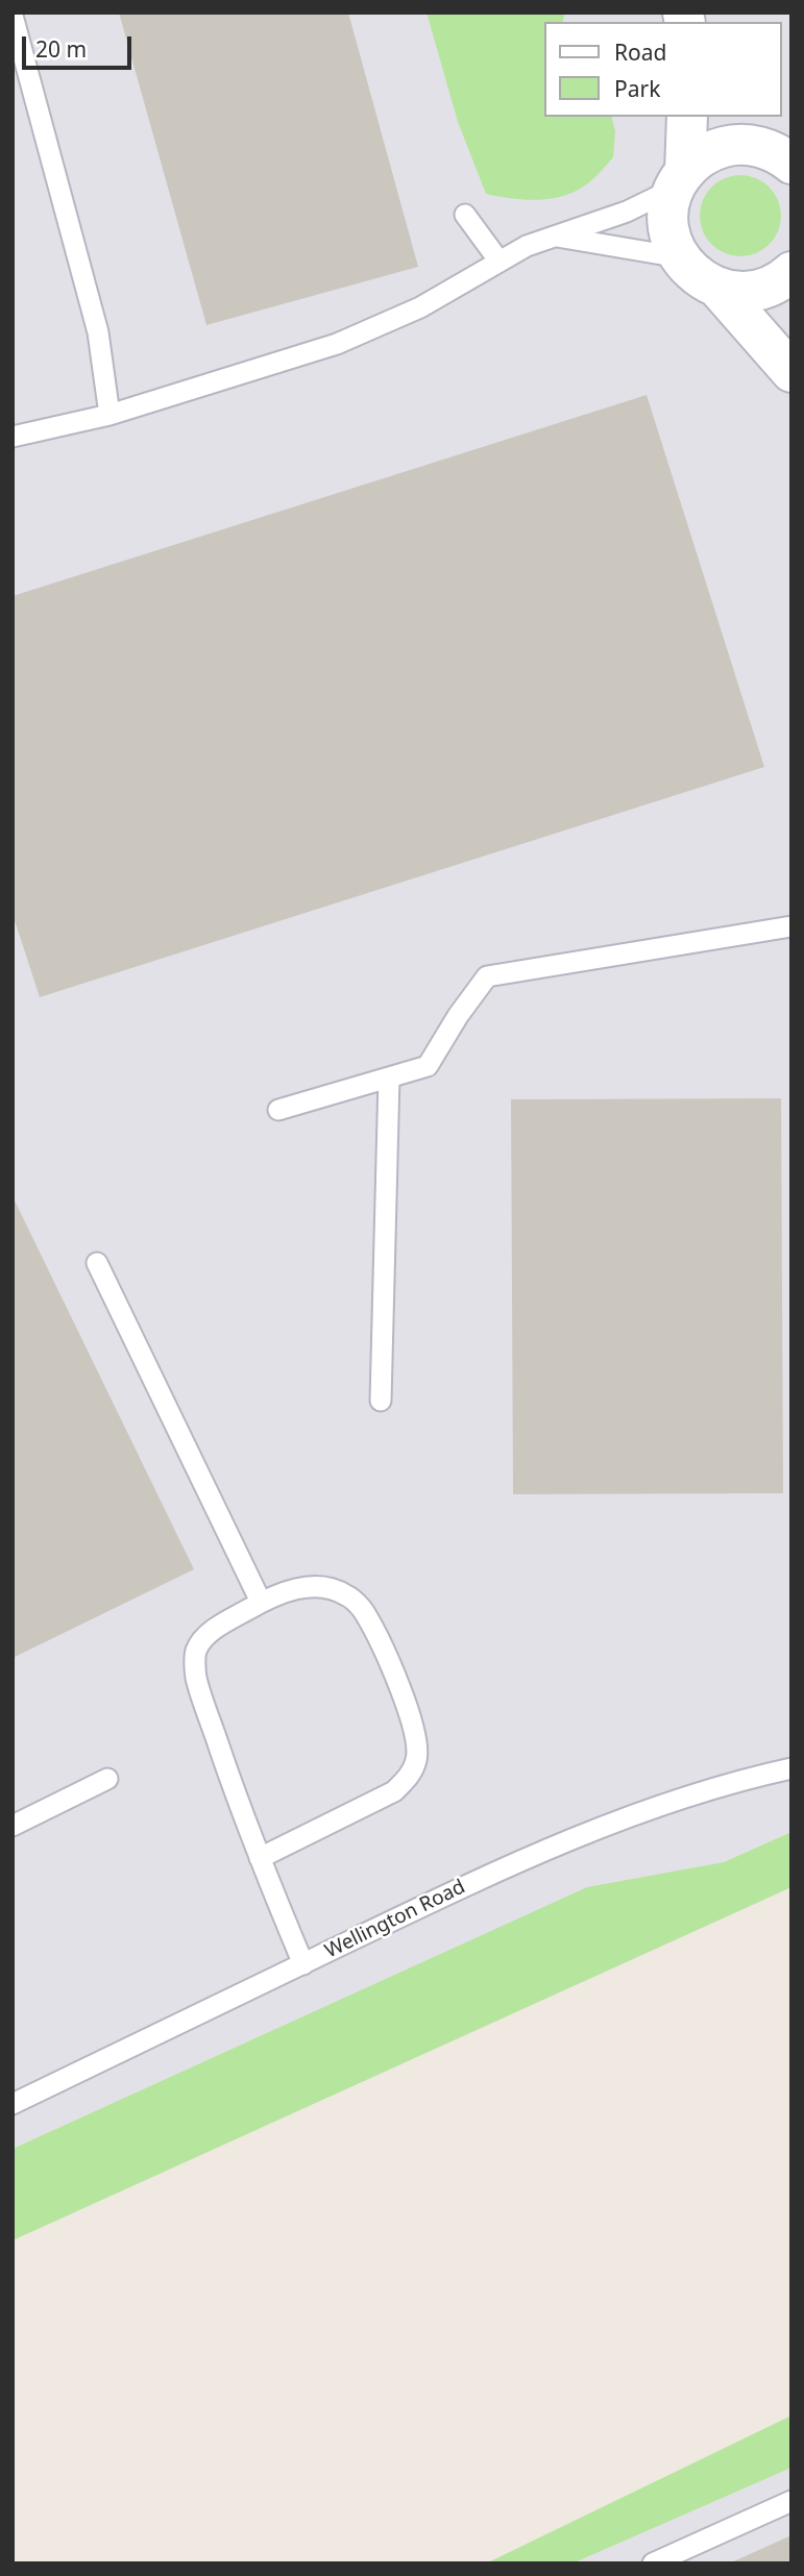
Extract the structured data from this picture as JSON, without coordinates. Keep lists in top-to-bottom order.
{
  "streets": {
    "lane": ["Wellington Road"]
  },
  "legend": ["Road", "Park"],
  "scale_bar": "20 m"
}
